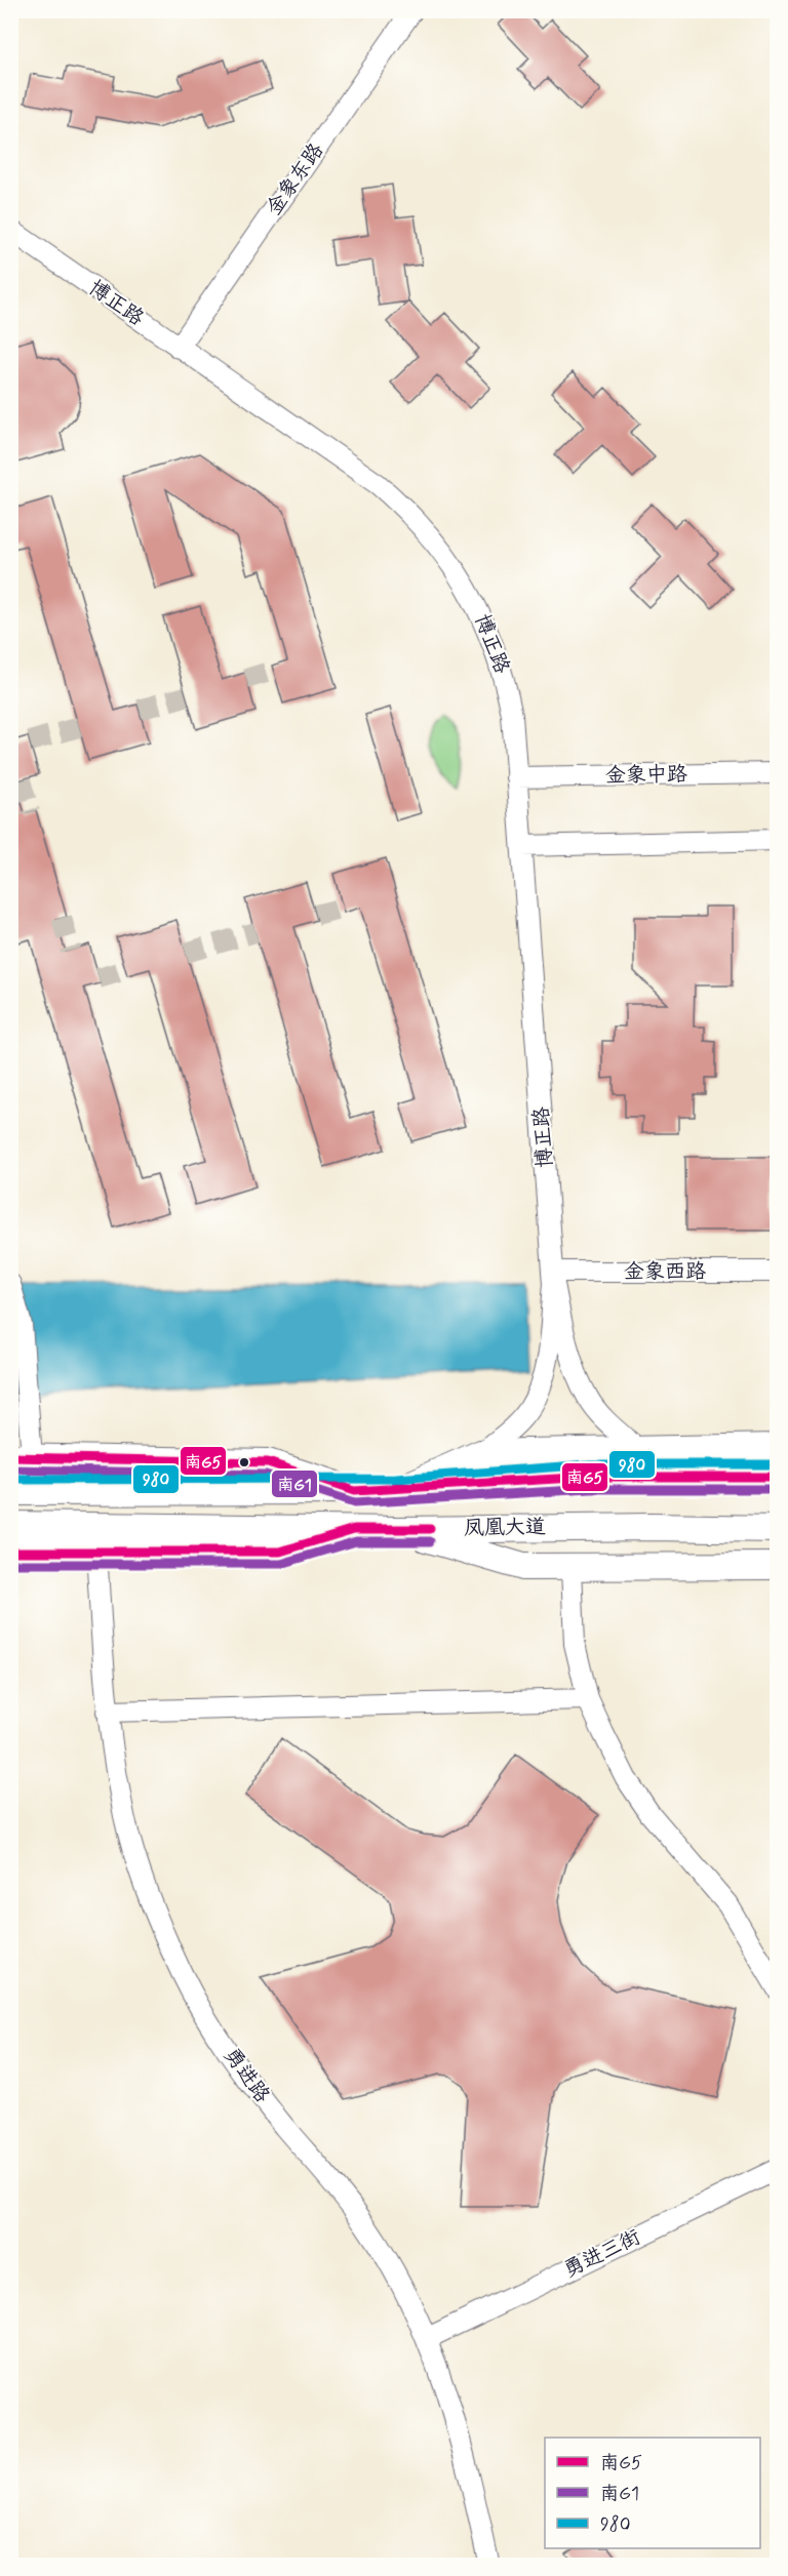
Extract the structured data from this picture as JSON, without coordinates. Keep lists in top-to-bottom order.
{
  "streets": {
    "main road": ["凤凰大道"],
    "street": [
      "金象东路",
      "博正路",
      "金象中路",
      "金象西路",
      "勇进路",
      "勇进三街"
    ]
  },
  "crossings": [
    ["金象东路", "博正路"],
    ["博正路", "金象中路"],
    ["博正路", "金象西路"],
    ["勇进路", "勇进三街"]
  ],
  "lines": ["transit line 南G5", "transit line 980", "transit line 南G1"],
  "legend": ["南G5", "南G1", "980"]
}
